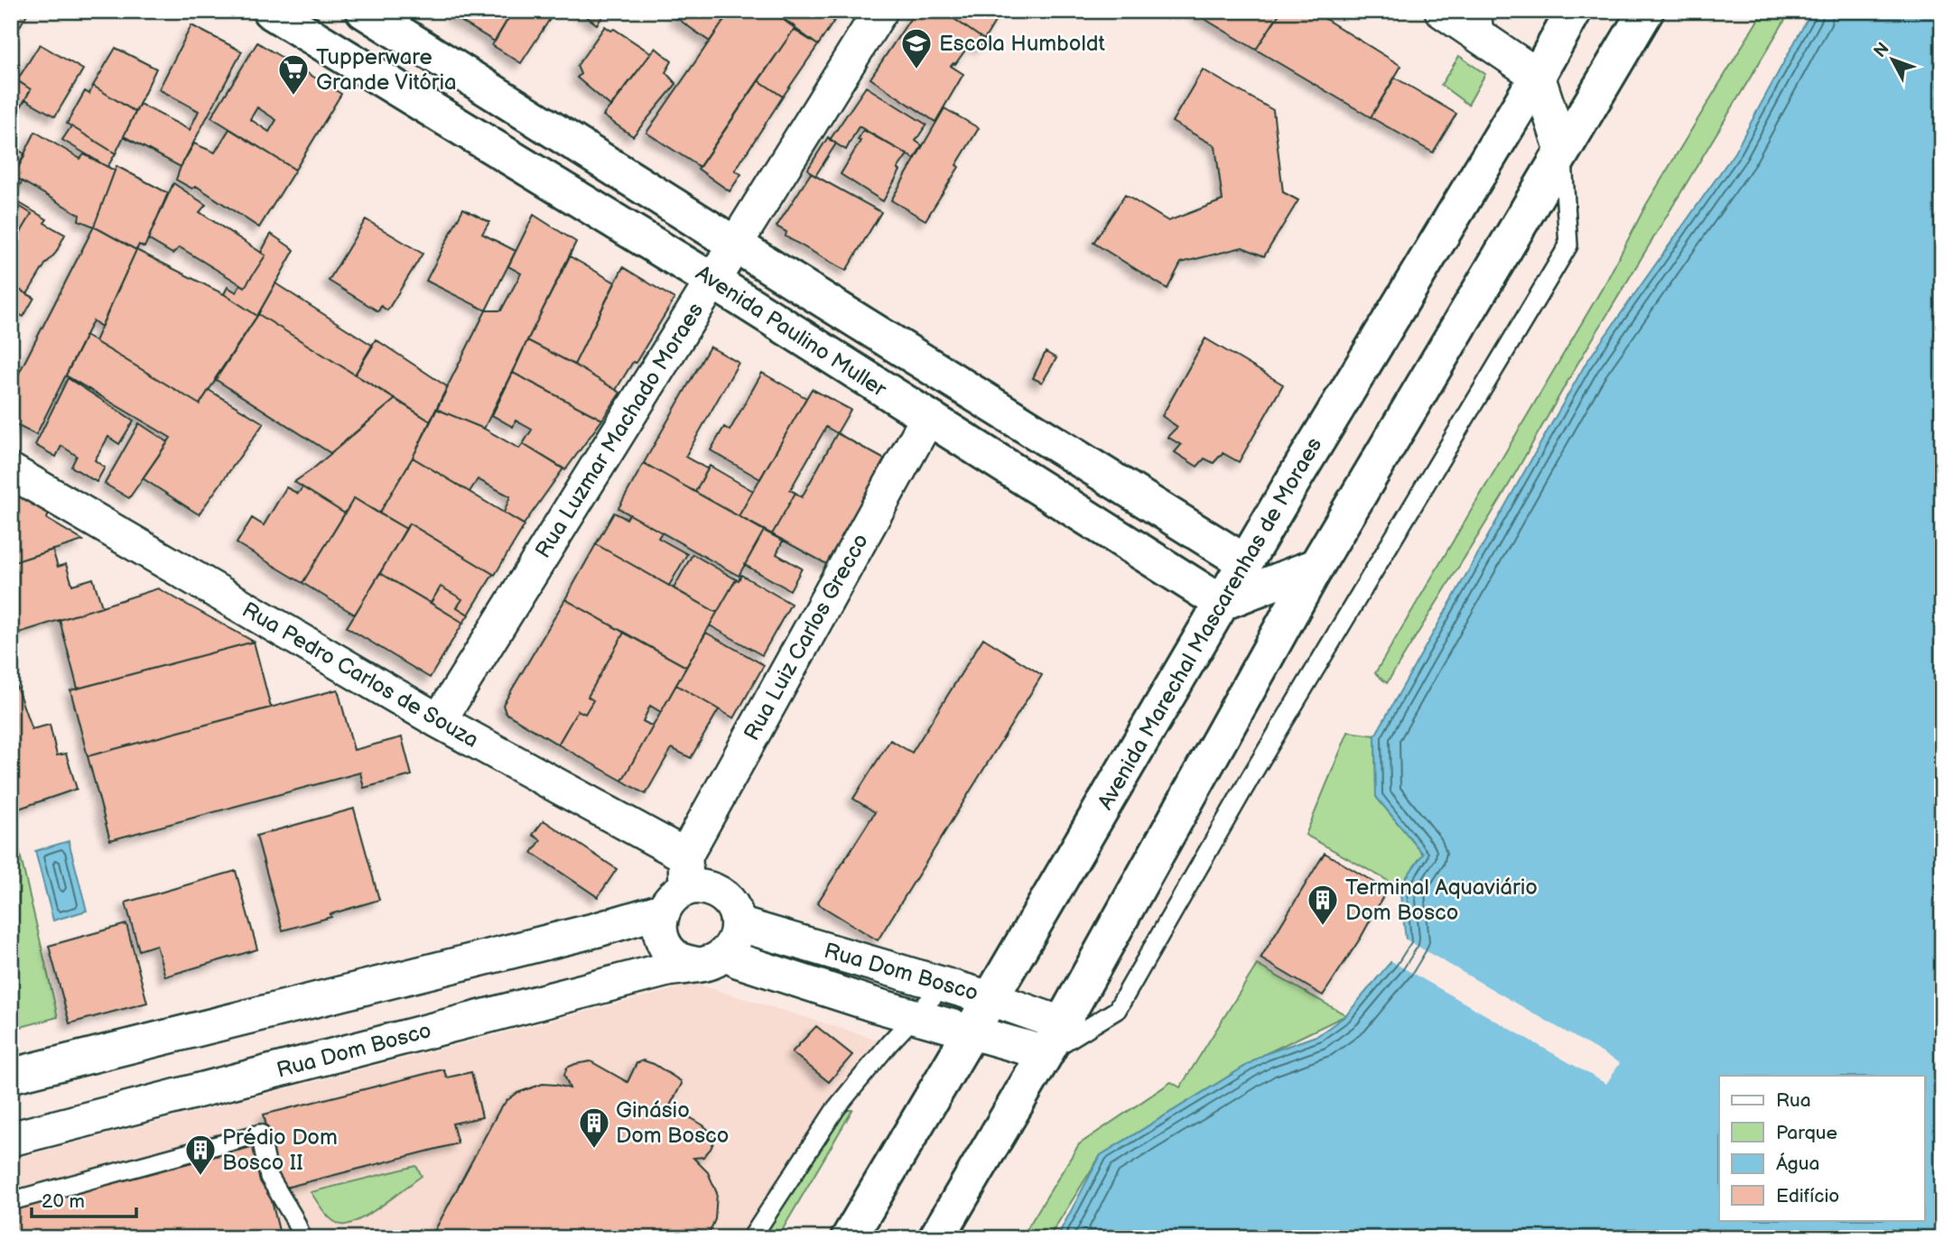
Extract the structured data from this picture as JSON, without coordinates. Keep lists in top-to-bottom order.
{
  "streets": {
    "main road": ["Avenida Paulino Muller", "Avenida Marechal Mascarenhas de Moraes"],
    "street": [
      "Rua Luzmar Machado Moraes",
      "Rua Luiz Carlos Grecco",
      "Rua Pedro Carlos de Souza",
      "Rua Dom Bosco"
    ]
  },
  "crossings": [
    ["Avenida Paulino Muller", "Rua Luzmar Machado Moraes"],
    ["Avenida Paulino Muller", "Avenida Marechal Mascarenhas de Moraes"],
    ["Avenida Paulino Muller", "Rua Luiz Carlos Grecco"],
    ["Rua Luzmar Machado Moraes", "Rua Pedro Carlos de Souza"],
    ["Avenida Marechal Mascarenhas de Moraes", "Rua Dom Bosco"],
    ["Rua Luiz Carlos Grecco", "Rua Pedro Carlos de Souza"]
  ],
  "places": {
    "school or university": ["Escola Humboldt"],
    "supermarket": ["Tupperware Grande Vitória"],
    "building": ["Terminal Aquaviário Dom Bosco", "Ginásio Dom Bosco", "Prédio Dom Bosco II"]
  },
  "legend": [
    "Rua",
    "Parque",
    "Água",
    "Edifício"
  ],
  "scale_bar": "20 m",
  "north": "top left"
}
